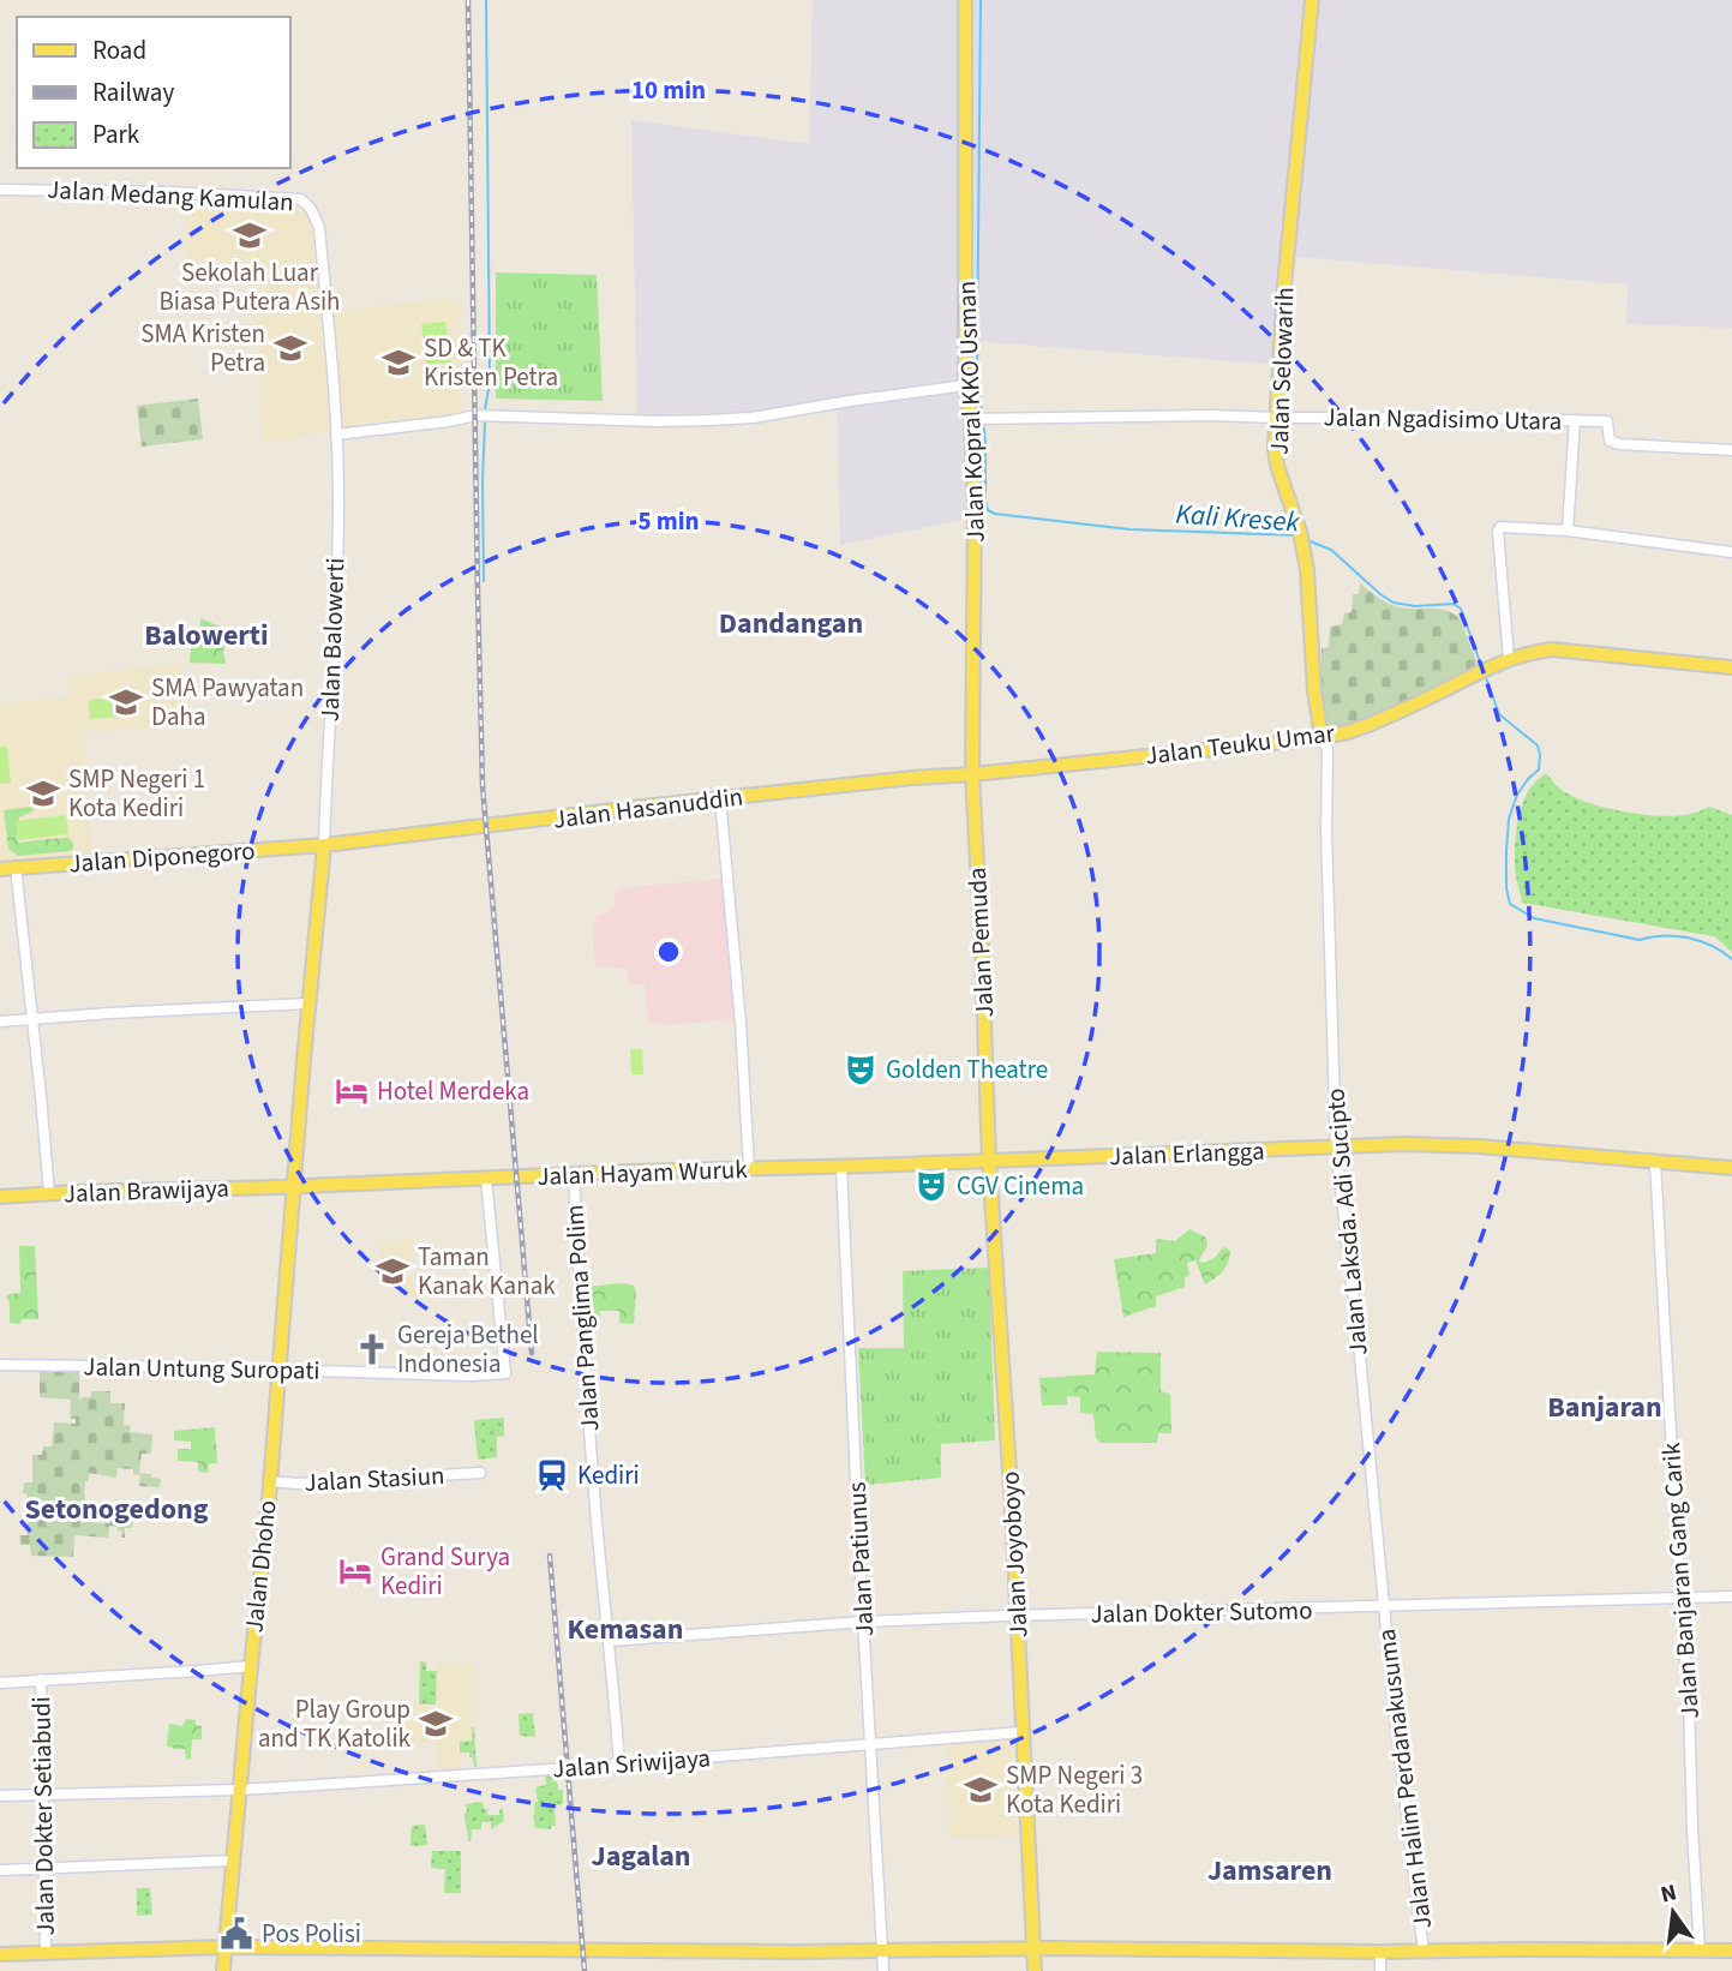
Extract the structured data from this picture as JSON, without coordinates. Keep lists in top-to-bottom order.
{
  "streets": {
    "main road": [
      "Jalan Selowarih",
      "Jalan Kopral KKO Usman",
      "Jalan Teuku Umar",
      "Jalan Hasanuddin",
      "Jalan Diponegoro",
      "Jalan Pemuda",
      "Jalan Erlangga",
      "Jalan Hayam Wuruk",
      "Jalan Brawijaya",
      "Jalan Joyoboyo",
      "Jalan Dhoho"
    ],
    "street": [
      "Jalan Medang Kamulan",
      "Jalan Ngadisimo Utara",
      "Jalan Balowerti",
      "Jalan Laksda. Adi Sucipto",
      "Jalan Panglima Polim",
      "Jalan Untung Suropati",
      "Jalan Stasiun",
      "Jalan Patiunus",
      "Jalan Banjaran Gang Carik",
      "Jalan Dokter Sutomo",
      "Jalan Sriwijaya",
      "Jalan Halim Perdanakusuma",
      "Jalan Dokter Setiabudi"
    ]
  },
  "crossings": [
    ["Jalan Medang Kamulan", "Jalan Balowerti"],
    ["Jalan Selowarih", "Jalan Ngadisimo Utara"],
    ["Jalan Selowarih", "Jalan Teuku Umar"],
    ["Jalan Selowarih", "Jalan Laksda. Adi Sucipto"],
    ["Jalan Kopral KKO Usman", "Jalan Ngadisimo Utara"],
    ["Jalan Kopral KKO Usman", "Jalan Teuku Umar"],
    ["Jalan Kopral KKO Usman", "Jalan Hasanuddin"],
    ["Jalan Kopral KKO Usman", "Jalan Pemuda"],
    ["Jalan Balowerti", "Jalan Hasanuddin"],
    ["Jalan Balowerti", "Jalan Diponegoro"],
    ["Jalan Balowerti", "Jalan Dhoho"],
    ["Jalan Teuku Umar", "Jalan Hasanuddin"],
    ["Jalan Teuku Umar", "Jalan Pemuda"],
    ["Jalan Teuku Umar", "Jalan Laksda. Adi Sucipto"],
    ["Jalan Hasanuddin", "Jalan Diponegoro"],
    ["Jalan Hasanuddin", "Jalan Pemuda"],
    ["Jalan Hasanuddin", "Jalan Dhoho"],
    ["Jalan Diponegoro", "Jalan Dhoho"],
    ["Jalan Pemuda", "Jalan Erlangga"],
    ["Jalan Pemuda", "Jalan Hayam Wuruk"],
    ["Jalan Pemuda", "Jalan Joyoboyo"],
    ["Jalan Erlangga", "Jalan Hayam Wuruk"],
    ["Jalan Erlangga", "Jalan Laksda. Adi Sucipto"],
    ["Jalan Erlangga", "Jalan Joyoboyo"],
    ["Jalan Erlangga", "Jalan Banjaran Gang Carik"],
    ["Jalan Hayam Wuruk", "Jalan Brawijaya"],
    ["Jalan Hayam Wuruk", "Jalan Panglima Polim"],
    ["Jalan Hayam Wuruk", "Jalan Untung Suropati"],
    ["Jalan Hayam Wuruk", "Jalan Joyoboyo"],
    ["Jalan Hayam Wuruk", "Jalan Patiunus"],
    ["Jalan Hayam Wuruk", "Jalan Dhoho"],
    ["Jalan Brawijaya", "Jalan Dhoho"],
    ["Jalan Laksda. Adi Sucipto", "Jalan Dokter Sutomo"],
    ["Jalan Laksda. Adi Sucipto", "Jalan Halim Perdanakusuma"],
    ["Jalan Panglima Polim", "Jalan Dokter Sutomo"],
    ["Jalan Panglima Polim", "Jalan Sriwijaya"],
    ["Jalan Untung Suropati", "Jalan Dhoho"],
    ["Jalan Stasiun", "Jalan Dhoho"],
    ["Jalan Joyoboyo", "Jalan Dokter Sutomo"],
    ["Jalan Joyoboyo", "Jalan Sriwijaya"],
    ["Jalan Patiunus", "Jalan Dokter Sutomo"],
    ["Jalan Patiunus", "Jalan Sriwijaya"],
    ["Jalan Dhoho", "Jalan Sriwijaya"],
    ["Jalan Banjaran Gang Carik", "Jalan Dokter Sutomo"],
    ["Jalan Dokter Sutomo", "Jalan Halim Perdanakusuma"],
    ["Jalan Sriwijaya", "Jalan Dokter Setiabudi"]
  ],
  "districts": [
    "Dandangan",
    "Balowerti",
    "Banjaran",
    "Setonogedong",
    "Kemasan",
    "Jagalan",
    "Jamsaren"
  ],
  "water": ["Kali Kresek"],
  "places": {
    "school or university": [
      "Sekolah Luar Biasa Putera Asih",
      "SMA Kristen Petra",
      "SD & TK Kristen Petra",
      "SMA Pawyatan Daha",
      "SMP Negeri 1 Kota Kediri",
      "Taman Kanak Kanak",
      "Play Group and TK Katolik",
      "SMP Negeri 3 Kota Kediri"
    ],
    "theatre": ["Golden Theatre", "CGV Cinema"],
    "hotel": ["Hotel Merdeka", "Grand Surya Kediri"],
    "church": ["Gereja Bethel Indonesia"],
    "station": ["Kediri"],
    "public building": ["Pos Polisi"]
  },
  "legend": ["Road", "Railway", "Park"],
  "north": "top",
  "rings": ["10 min", "5 min"]
}
